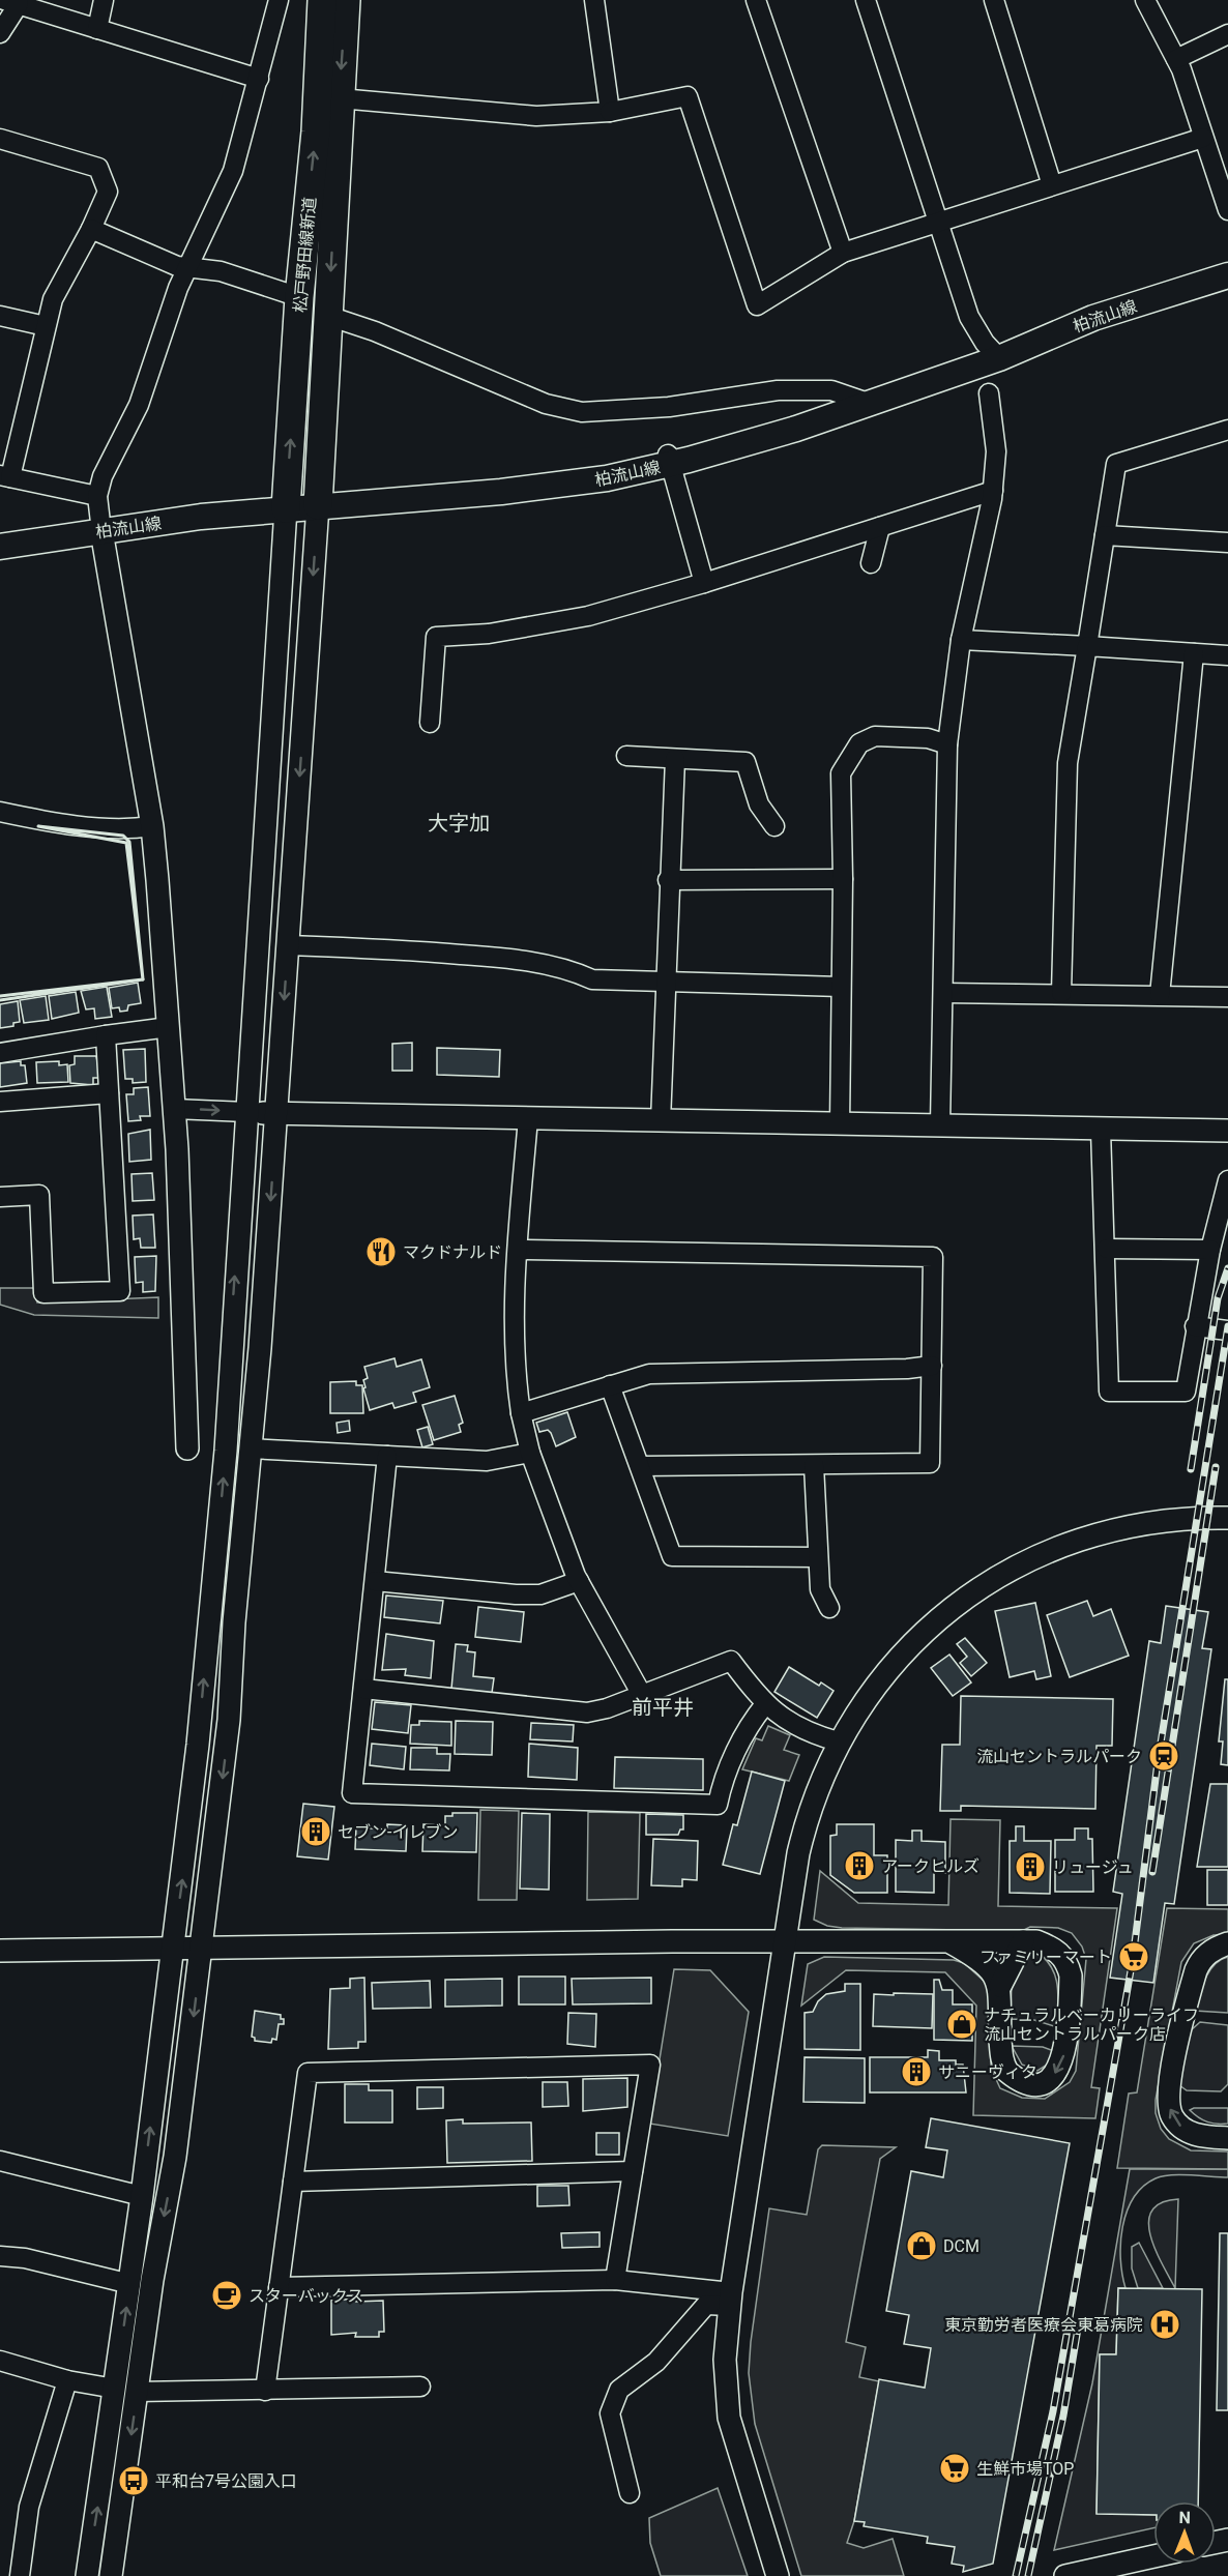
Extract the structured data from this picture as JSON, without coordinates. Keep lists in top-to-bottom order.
{
  "streets": {
    "main road": ["松戸野田線新道", "柏流山線"]
  },
  "crossings": [
    ["松戸野田線新道", "柏流山線"]
  ],
  "districts": ["大字加", "前平井"],
  "places": {
    "restaurant": ["マクドナルド"],
    "station": ["流山セントラルパーク"],
    "building": [
      "セブン-イレブン",
      "アークヒルズ",
      "リュージュ",
      "サニーヴィタ"
    ],
    "supermarket": ["ファミリーマート", "生鮮市場TOP"],
    "shop": ["ナチュラルベーカリーライフ 流山セントラルパーク店", "DCM"],
    "cafe": ["スターバックス"],
    "hospital": ["東京勤労者医療会東葛病院"],
    "bus stop": ["平和台7号公園入口"]
  },
  "north": "top"
}
